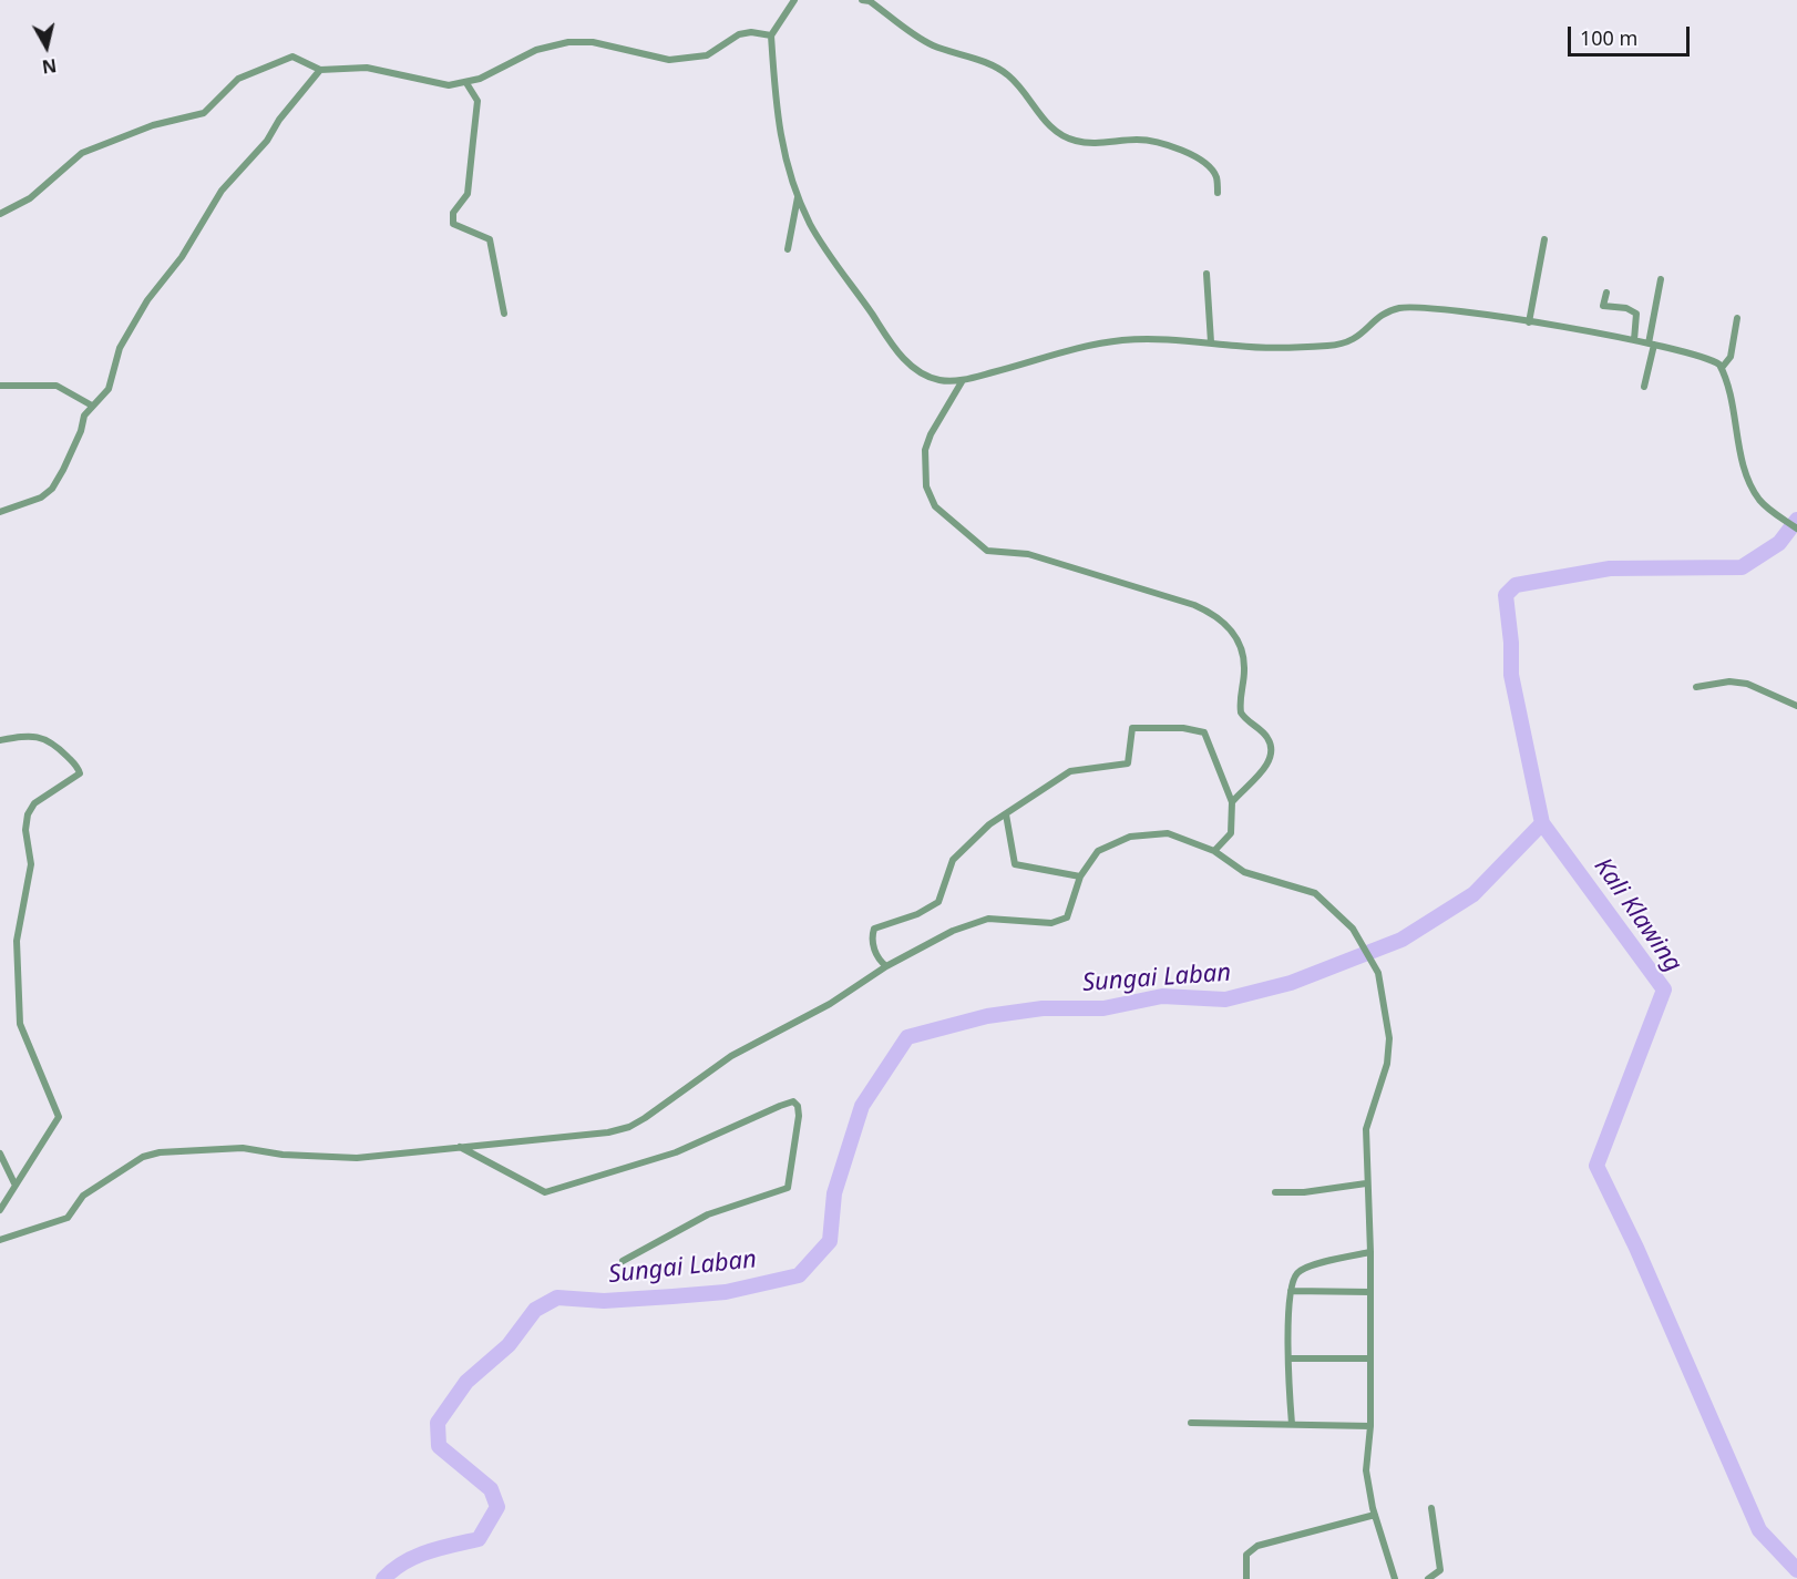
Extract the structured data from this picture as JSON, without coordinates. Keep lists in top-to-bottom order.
{
  "water": ["Kali Klawing", "Sungai Laban"],
  "scale_bar": "100 m",
  "north": "bottom"
}
